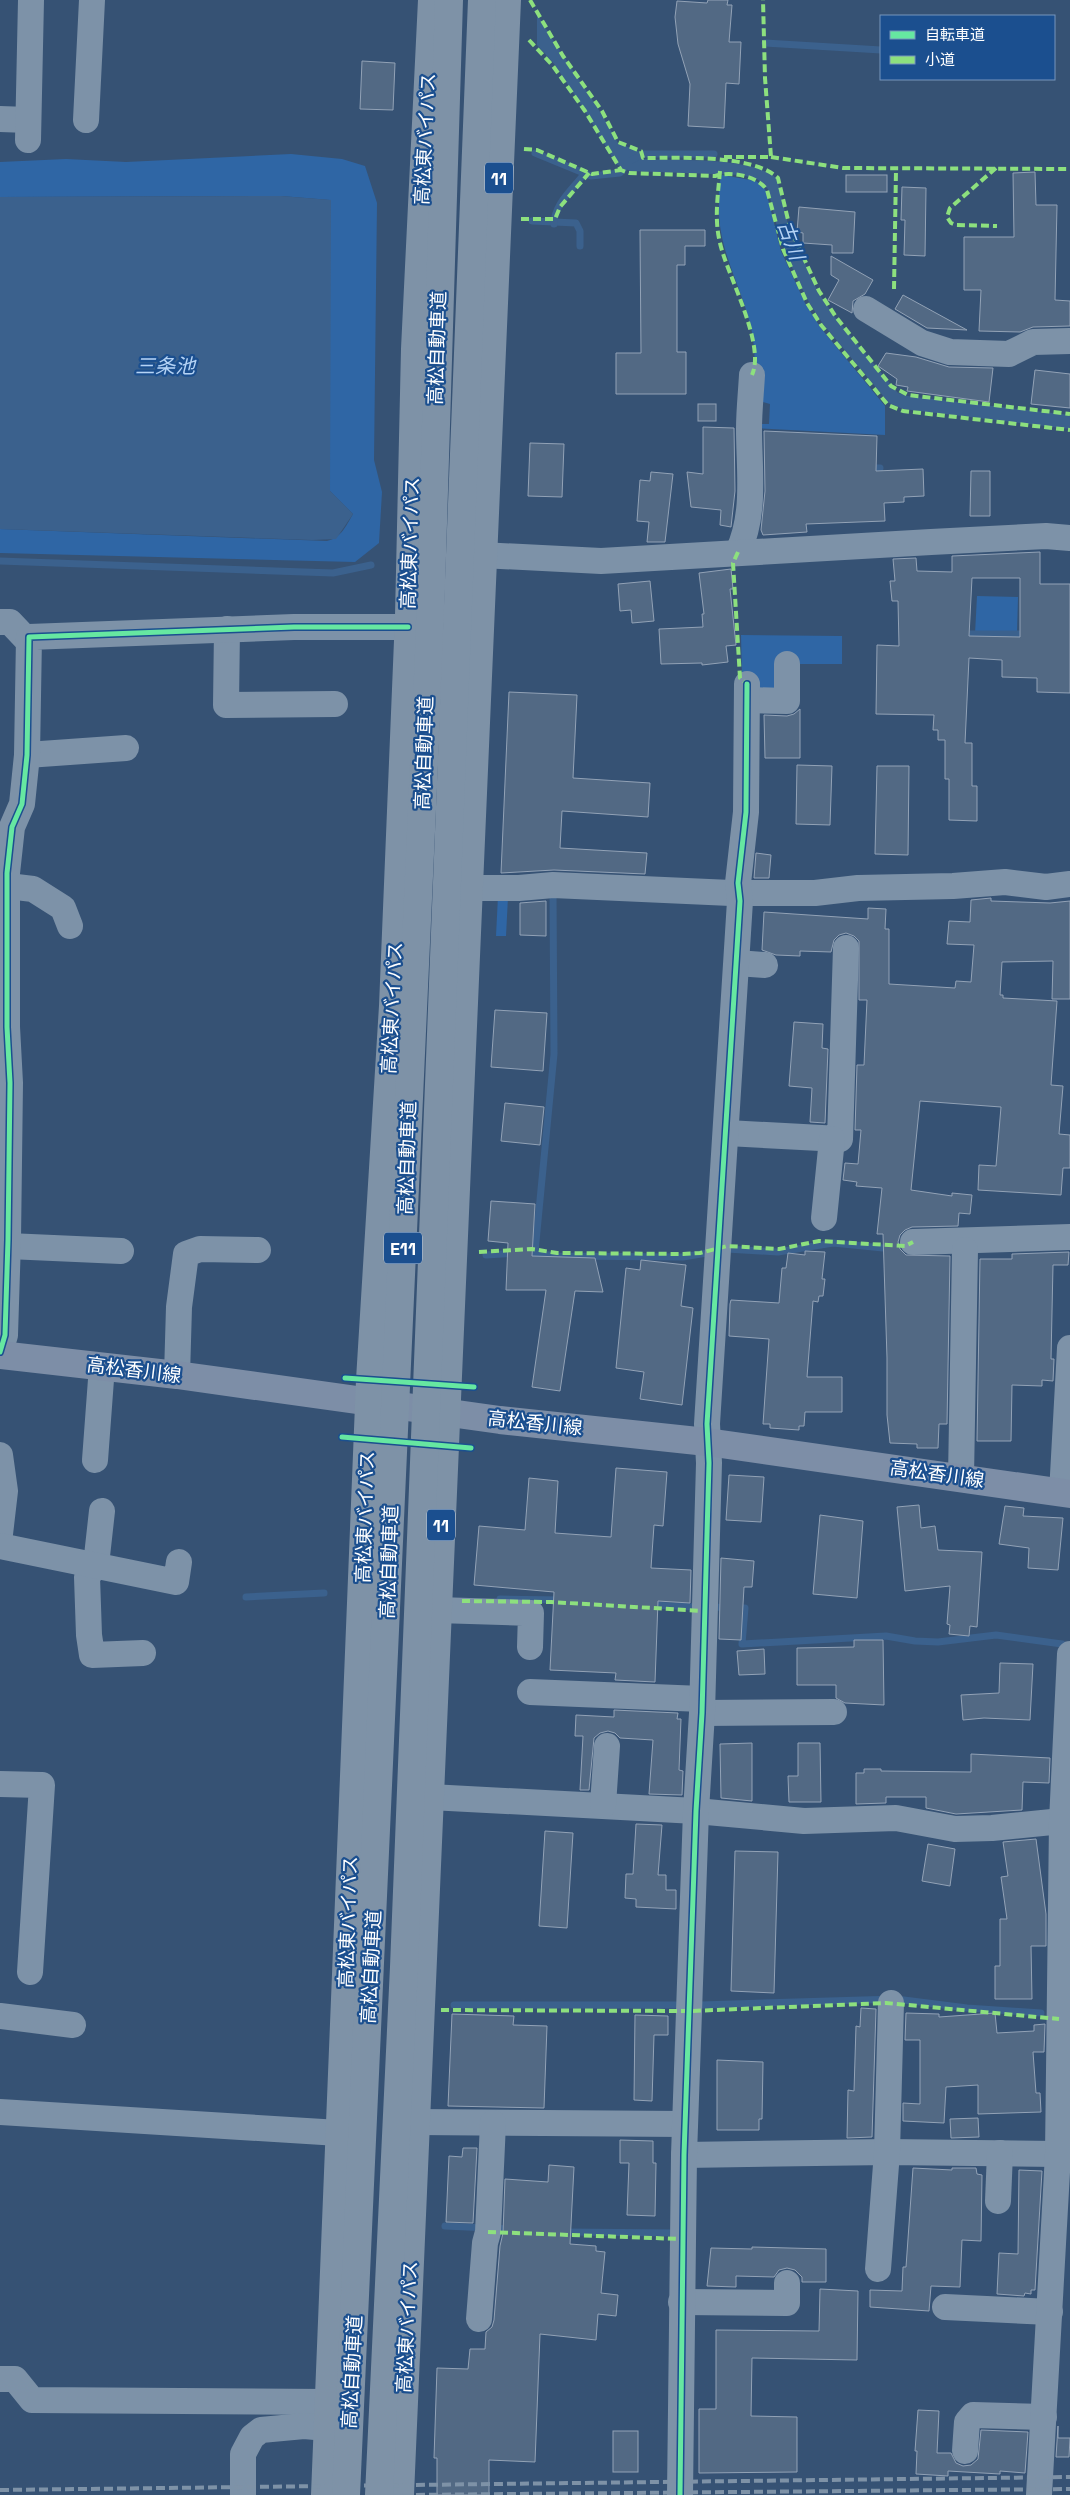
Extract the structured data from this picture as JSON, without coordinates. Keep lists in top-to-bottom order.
{
  "streets": {
    "highway": [
      "高松東バイパス",
      "11",
      "高松自動車道",
      "E11"
    ],
    "main road": ["高松香川線"]
  },
  "crossings": [
    ["高松東バイパス", "高松香川線"]
  ],
  "water": ["古川", "三条池"],
  "legend": ["自転車道", "小道"]
}
